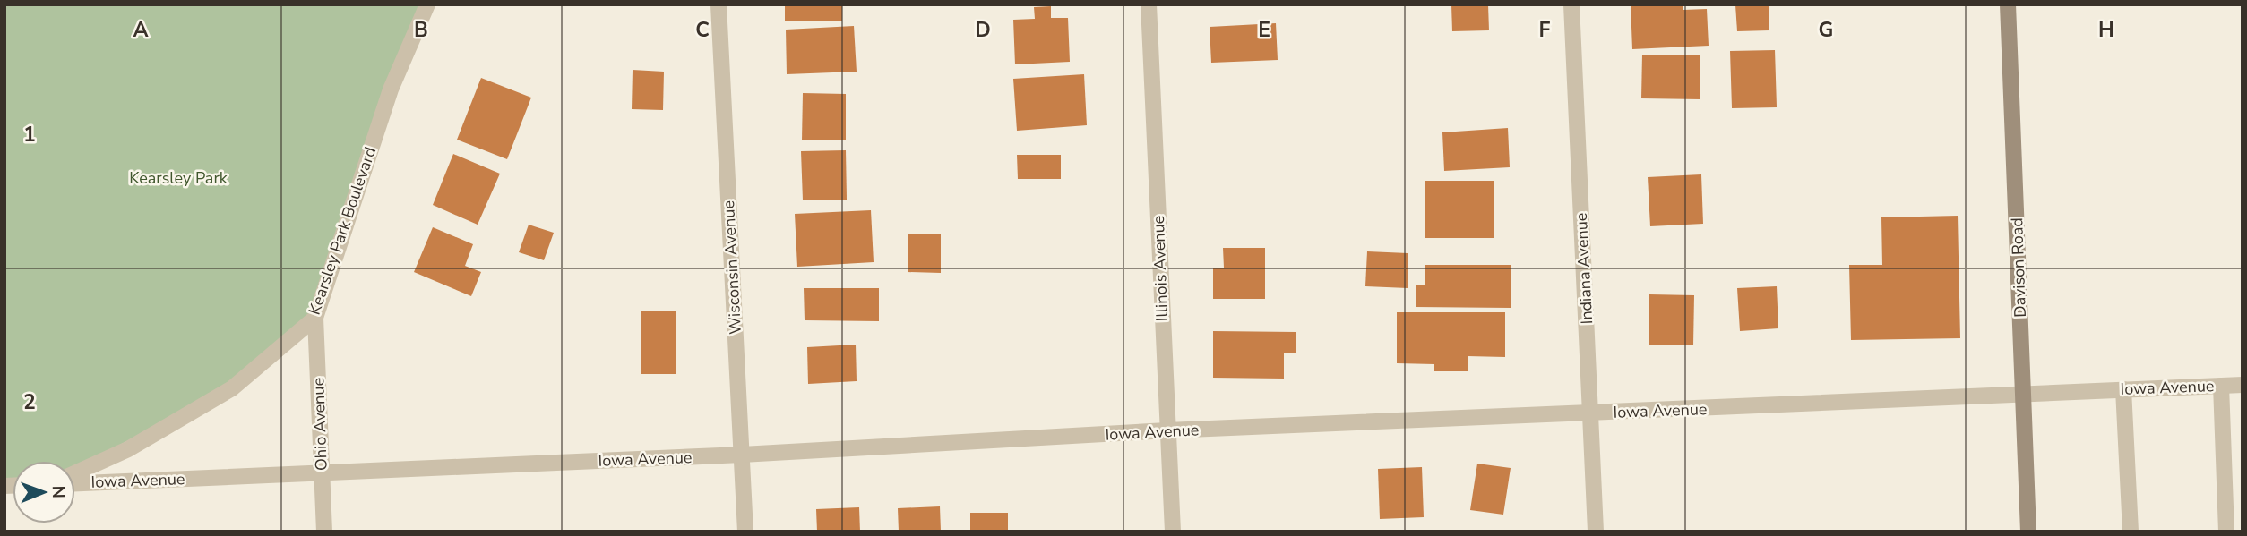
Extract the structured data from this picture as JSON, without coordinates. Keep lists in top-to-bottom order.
{
  "streets": {
    "main road": ["Davison Road"],
    "street": [
      "Kearsley Park Boulevard",
      "Wisconsin Avenue",
      "Illinois Avenue",
      "Indiana Avenue",
      "Iowa Avenue",
      "Ohio Avenue"
    ]
  },
  "crossings": [
    ["Kearsley Park Boulevard", "Ohio Avenue"],
    ["Wisconsin Avenue", "Iowa Avenue"],
    ["Davison Road", "Iowa Avenue"],
    ["Illinois Avenue", "Iowa Avenue"],
    ["Indiana Avenue", "Iowa Avenue"],
    ["Iowa Avenue", "Ohio Avenue"]
  ],
  "parks": ["Kearsley Park"],
  "north": "right",
  "grid": {
    "columns": [
      "A",
      "B",
      "C",
      "D",
      "E",
      "F",
      "G",
      "H"
    ],
    "rows": ["1", "2"]
  }
}
